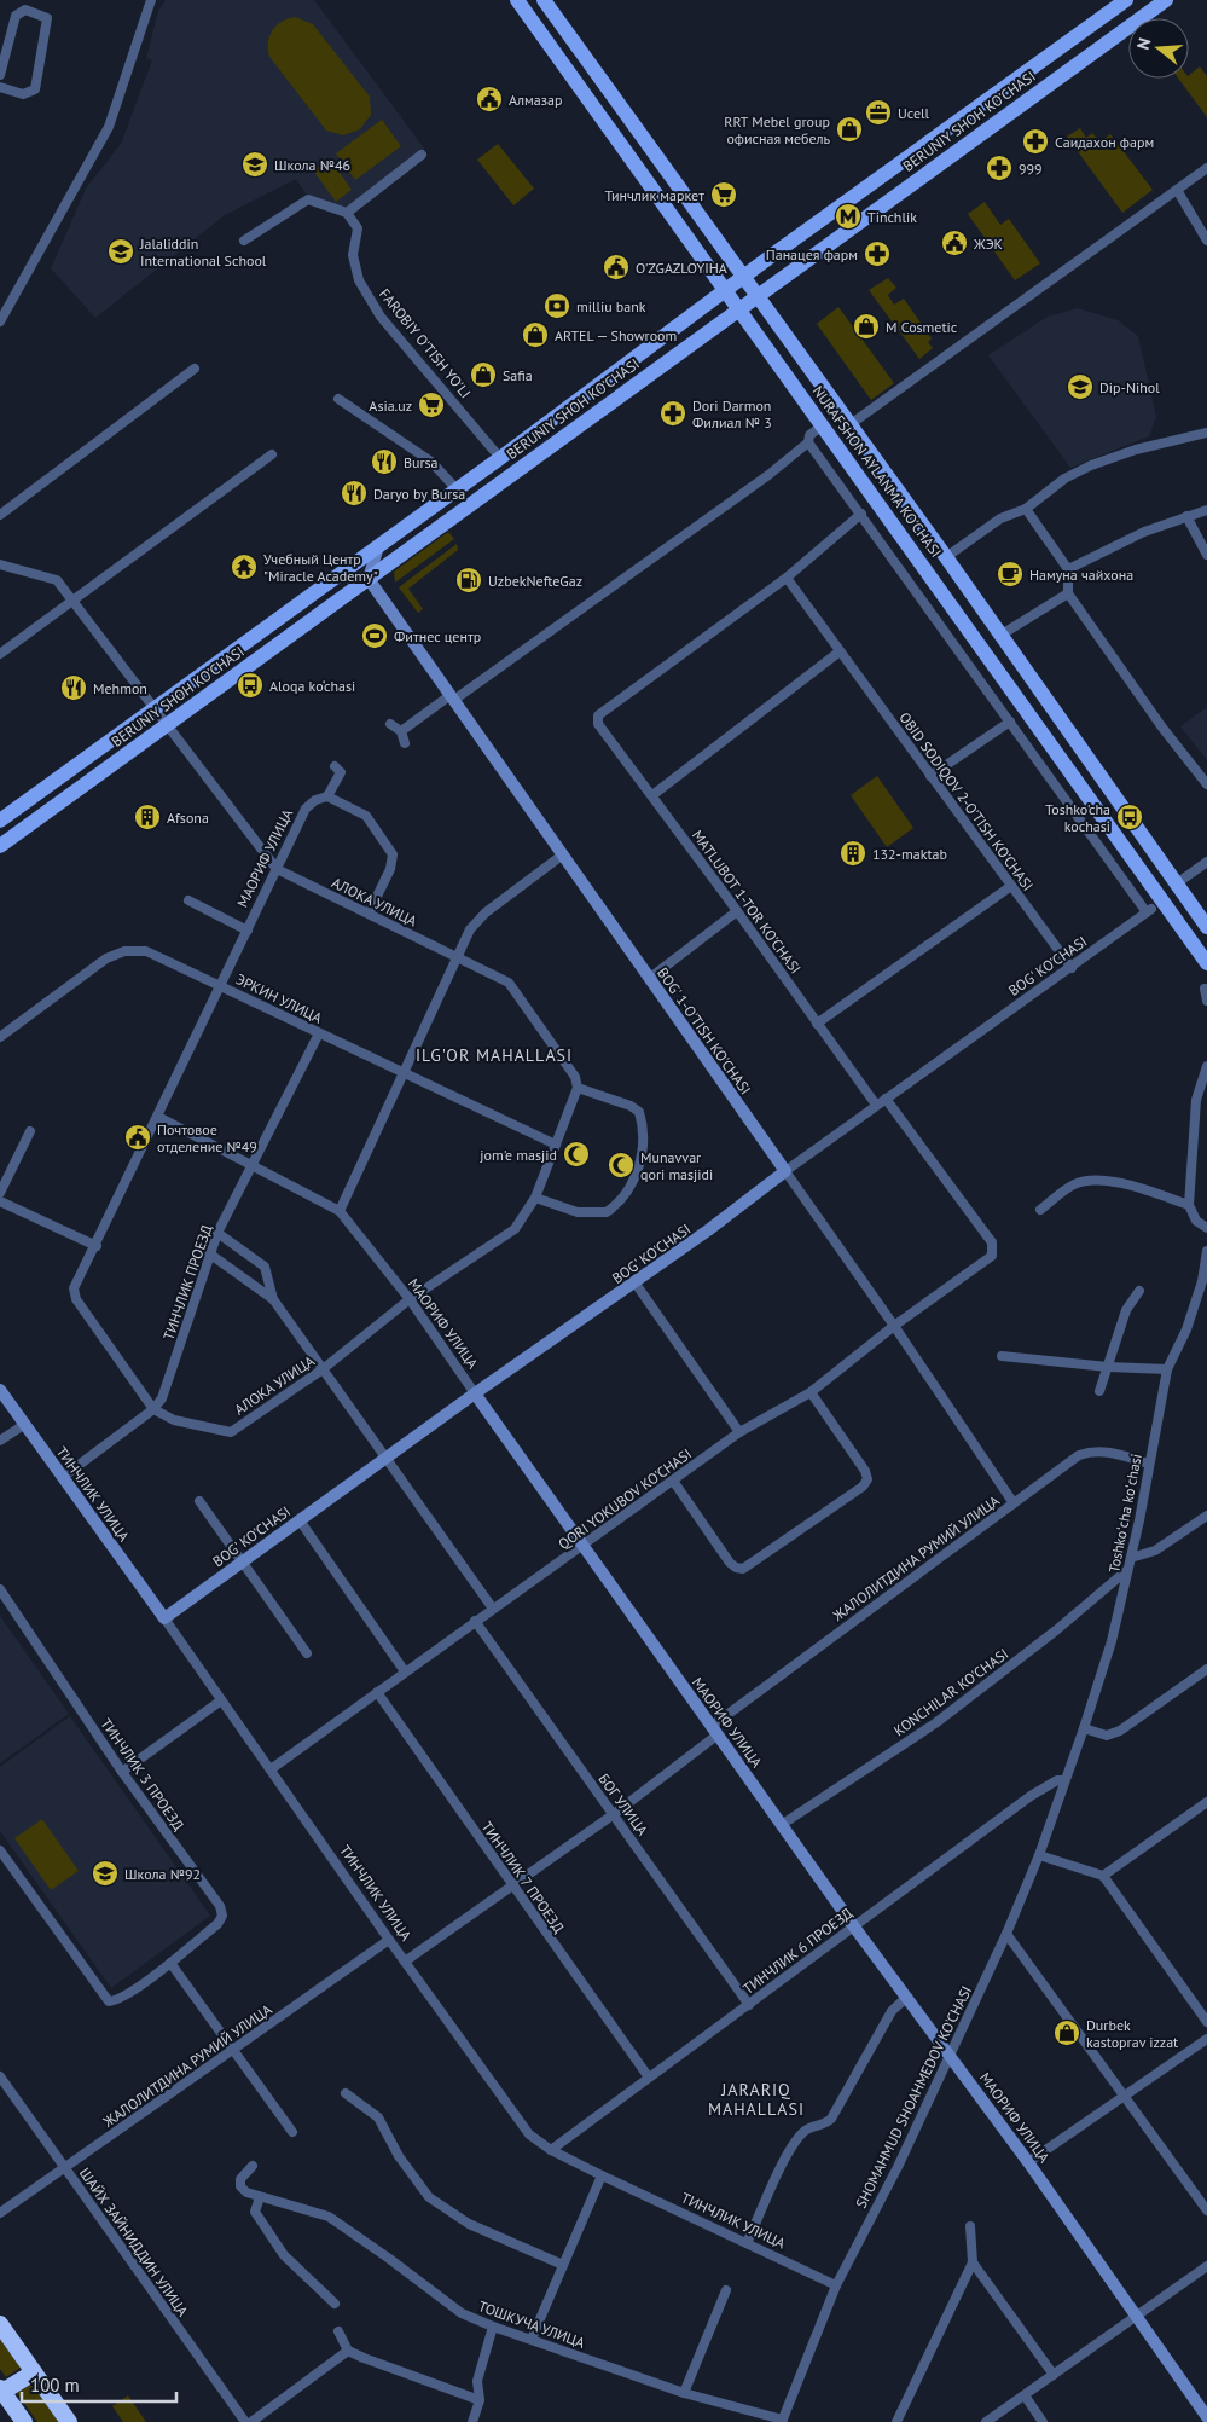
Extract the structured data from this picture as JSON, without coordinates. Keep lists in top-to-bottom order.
{
  "streets": {
    "main road": ["BERUNIY SHOH KO'CHASI", "NURAFSHON AYLANMA KO'CHASI"],
    "street": [
      "FAROBIY O'TISH YO'LI",
      "OBID SODIQOV 2-O'TISH KO'CHASI",
      "МАОРИФ УЛИЦА",
      "АЛОКА УЛИЦА",
      "MATLUBOT 1-TOR KO'CHASI",
      "BOG' KO'CHASI",
      "ЭРКИН УЛИЦА",
      "BOG' 1-O'TISH KO'CHASI",
      "ТИНЧЛИК ПРОЕЗД",
      "ТИНЧЛИК УЛИЦА",
      "QORI YOKUBOV KO'CHASI",
      "Toshkoʻcha koʻchasi",
      "ЖАЛОЛИТДИНА РУМИЙ УЛИЦА",
      "KONCHILAR KO'CHASI",
      "ТИНЧЛИК 3 ПРОЕЗД",
      "БОГ УЛИЦА",
      "ТИНЧЛИК 7 ПРОЕЗД",
      "ТИНЧЛИК 6 ПРОЕЗД",
      "SHOMAHMUD SHOAHMEDOV KO'CHASI",
      "ШАЙХ ЗАЙНИДДИН УЛИЦА",
      "ТОШКУЧА УЛИЦА"
    ]
  },
  "crossings": [
    ["BERUNIY SHOH KO'CHASI", "FAROBIY O'TISH YO'LI"],
    ["BERUNIY SHOH KO'CHASI", "NURAFSHON AYLANMA KO'CHASI"],
    ["BERUNIY SHOH KO'CHASI", "АЛОКА УЛИЦА"],
    ["BERUNIY SHOH KO'CHASI", "BOG' 1-O'TISH KO'CHASI"],
    ["OBID SODIQOV 2-O'TISH KO'CHASI", "MATLUBOT 1-TOR KO'CHASI"],
    ["OBID SODIQOV 2-O'TISH KO'CHASI", "BOG' KO'CHASI"],
    ["МАОРИФ УЛИЦА", "АЛОКА УЛИЦА"],
    ["МАОРИФ УЛИЦА", "BOG' KO'CHASI"],
    ["МАОРИФ УЛИЦА", "ЭРКИН УЛИЦА"],
    ["МАОРИФ УЛИЦА", "ТИНЧЛИК ПРОЕЗД"],
    ["МАОРИФ УЛИЦА", "QORI YOKUBOV KO'CHASI"],
    ["МАОРИФ УЛИЦА", "ЖАЛОЛИТДИНА РУМИЙ УЛИЦА"],
    ["МАОРИФ УЛИЦА", "KONCHILAR KO'CHASI"],
    ["МАОРИФ УЛИЦА", "ТИНЧЛИК 6 ПРОЕЗД"],
    ["МАОРИФ УЛИЦА", "SHOMAHMUD SHOAHMEDOV KO'CHASI"],
    ["АЛОКА УЛИЦА", "ЭРКИН УЛИЦА"],
    ["АЛОКА УЛИЦА", "ТИНЧЛИК ПРОЕЗД"],
    ["MATLUBOT 1-TOR KO'CHASI", "BOG' KO'CHASI"],
    ["BOG' KO'CHASI", "BOG' 1-O'TISH KO'CHASI"],
    ["BOG' KO'CHASI", "ТИНЧЛИК УЛИЦА"],
    ["BOG' KO'CHASI", "QORI YOKUBOV KO'CHASI"],
    ["ЭРКИН УЛИЦА", "ТИНЧЛИК ПРОЕЗД"],
    ["BOG' 1-O'TISH KO'CHASI", "QORI YOKUBOV KO'CHASI"],
    ["BOG' 1-O'TISH KO'CHASI", "ЖАЛОЛИТДИНА РУМИЙ УЛИЦА"],
    ["ТИНЧЛИК ПРОЕЗД", "ТИНЧЛИК УЛИЦА"],
    ["ТИНЧЛИК УЛИЦА", "QORI YOKUBOV KO'CHASI"],
    ["ТИНЧЛИК УЛИЦА", "ЖАЛОЛИТДИНА РУМИЙ УЛИЦА"],
    ["ТИНЧЛИК УЛИЦА", "ТИНЧЛИК 6 ПРОЕЗД"],
    ["ТИНЧЛИК УЛИЦА", "SHOMAHMUD SHOAHMEDOV KO'CHASI"],
    ["QORI YOKUBOV KO'CHASI", "БОГ УЛИЦА"],
    ["QORI YOKUBOV KO'CHASI", "ТИНЧЛИК 7 ПРОЕЗД"],
    ["Toshkoʻcha koʻchasi", "ЖАЛОЛИТДИНА РУМИЙ УЛИЦА"],
    ["Toshkoʻcha koʻchasi", "KONCHILAR KO'CHASI"],
    ["Toshkoʻcha koʻchasi", "ТИНЧЛИК 6 ПРОЕЗД"],
    ["Toshkoʻcha koʻchasi", "SHOMAHMUD SHOAHMEDOV KO'CHASI"],
    ["ЖАЛОЛИТДИНА РУМИЙ УЛИЦА", "БОГ УЛИЦА"],
    ["ЖАЛОЛИТДИНА РУМИЙ УЛИЦА", "ТИНЧЛИК 7 ПРОЕЗД"],
    ["ЖАЛОЛИТДИНА РУМИЙ УЛИЦА", "ШАЙХ ЗАЙНИДДИН УЛИЦА"],
    ["БОГ УЛИЦА", "ТИНЧЛИК 6 ПРОЕЗД"],
    ["ТИНЧЛИК 7 ПРОЕЗД", "ТИНЧЛИК 6 ПРОЕЗД"],
    ["ТИНЧЛИК 6 ПРОЕЗД", "SHOMAHMUD SHOAHMEDOV KO'CHASI"],
    ["SHOMAHMUD SHOAHMEDOV KO'CHASI", "ТОШКУЧА УЛИЦА"]
  ],
  "districts": ["ILG'OR MAHALLASI", "JARARIQ MAHALLASI"],
  "places": {
    "public building": [
      "Алмазар",
      "ЖЭК",
      "O'ZGAZLOYIHA",
      "Почтовое отделение №49"
    ],
    "office": ["Ucell"],
    "shop": [
      "RRT Mebel group офисная мебель",
      "M Cosmetic",
      "ARTEL — Showroom",
      "Safia",
      "Durbek kastoprav izzat"
    ],
    "pharmacy": [
      "Саидахон фарм",
      "999",
      "Панацея фарм",
      "Dori Darmon Филиал № 3"
    ],
    "school or university": [
      "Школа №46",
      "Jalaliddin International School",
      "Dip-Nihol",
      "Школа №92"
    ],
    "supermarket": ["Тинчлик маркет", "Asia.uz"],
    "metro station": ["Tinchlik"],
    "bank": ["milliu bank"],
    "restaurant": ["Bursa", "Daryo by Bursa", "Mehmon"],
    "temple": ["Учебный Центр \"Miracle Academy\""],
    "cafe": ["Намуна чайхона"],
    "fuel station": ["UzbekNefteGaz"],
    "sports": ["Фитнес центр"],
    "bus stop": ["Aloqa ko‘chasi", "Toshko'cha kochasi"],
    "building": ["Afsona", "132-maktab"],
    "mosque": ["jom'e masjid", "Munavvar qori masjidi"]
  },
  "scale_bar": "100 m",
  "north": "left"
}
